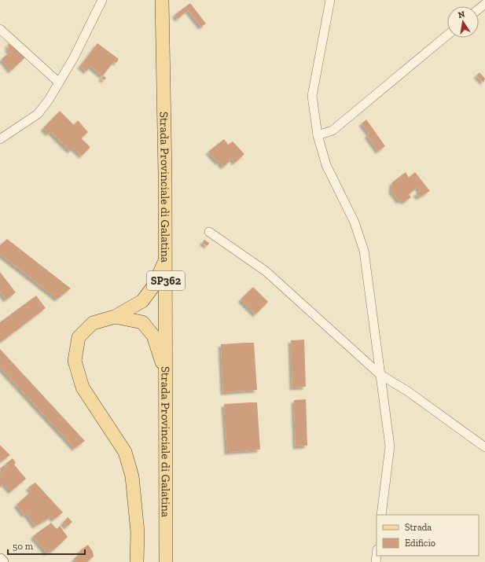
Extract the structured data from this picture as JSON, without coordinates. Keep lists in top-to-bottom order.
{
  "streets": {
    "main road": ["Strada Provinciale di Galatina", "SP362"]
  },
  "legend": ["Strada", "Edificio"],
  "scale_bar": "50 m",
  "north": "top"
}
